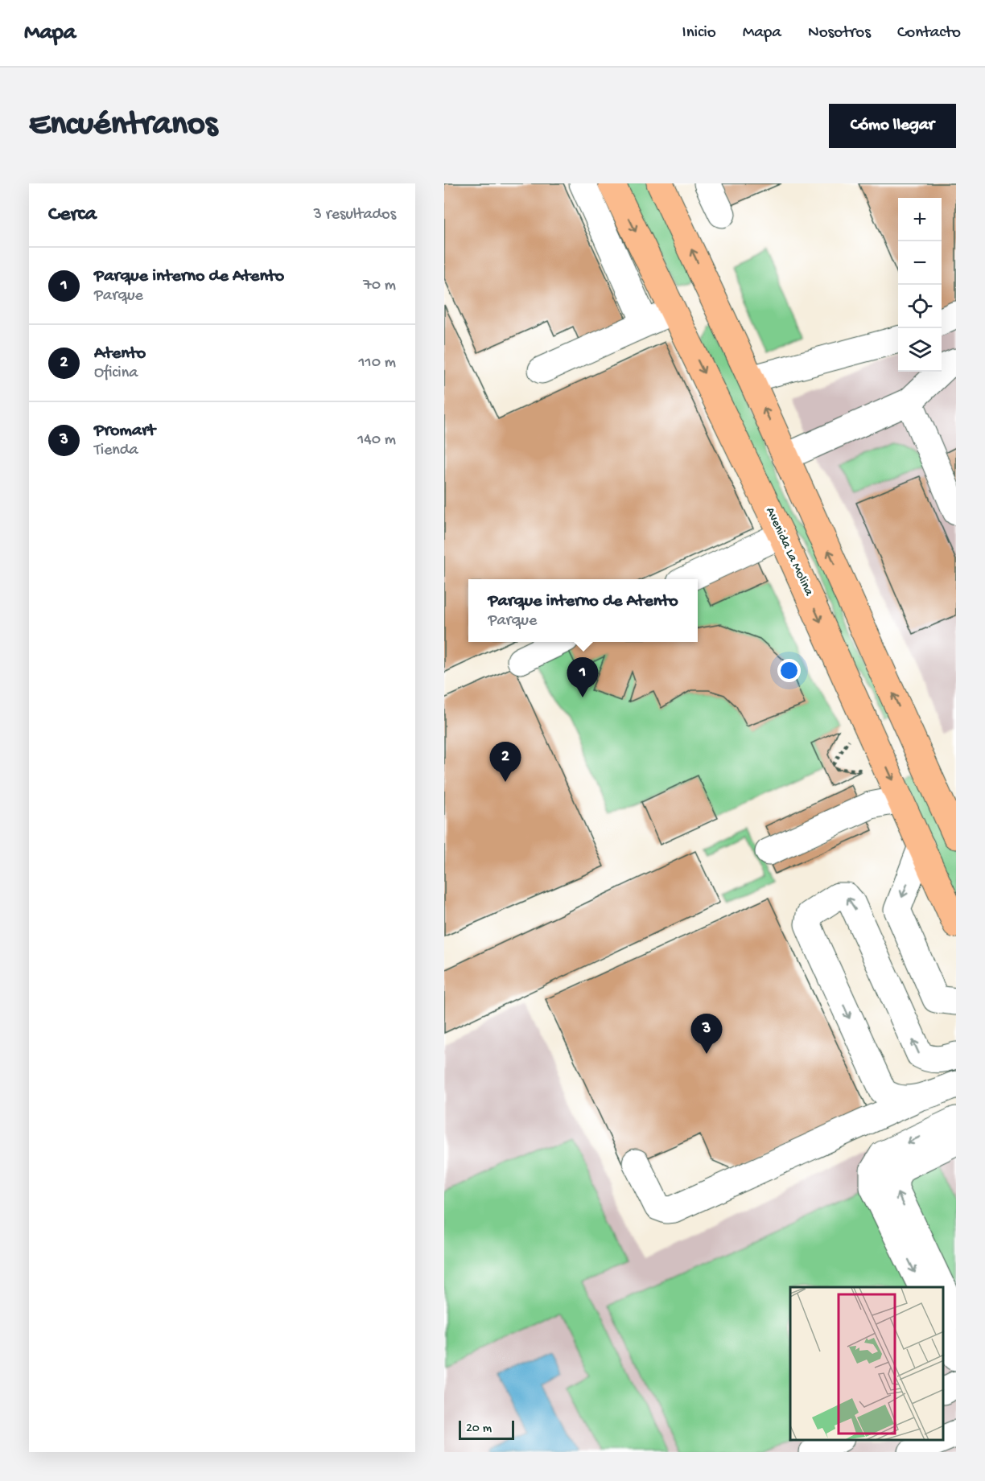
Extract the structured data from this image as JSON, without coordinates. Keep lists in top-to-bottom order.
{
  "streets": {
    "main road": ["Avenida La Molina"]
  },
  "scale_bar": "20 m",
  "page": {
    "header": "Mapa",
    "nav": [
      "Inicio",
      "Mapa",
      "Nosotros",
      "Contacto"
    ],
    "buttons": "Cómo llegar",
    "title": "Encuéntranos",
    "heading": ["Cerca", "3 resultados"],
    "map_buttons": ["+", "−"],
    "list": [
      {
        "mark": "1",
        "name": "Parque interno de Atento",
        "note": "Parque",
        "value": "70 m"
      },
      {
        "mark": "2",
        "name": "Atento",
        "note": "Oficina",
        "value": "110 m"
      },
      {
        "mark": "3",
        "name": "Promart",
        "note": "Tienda",
        "value": "140 m"
      }
    ],
    "popup": ["Parque interno de Atento", "Parque"],
    "pins": ["1", "2", "3"],
    "scale": "20 m"
  }
}
